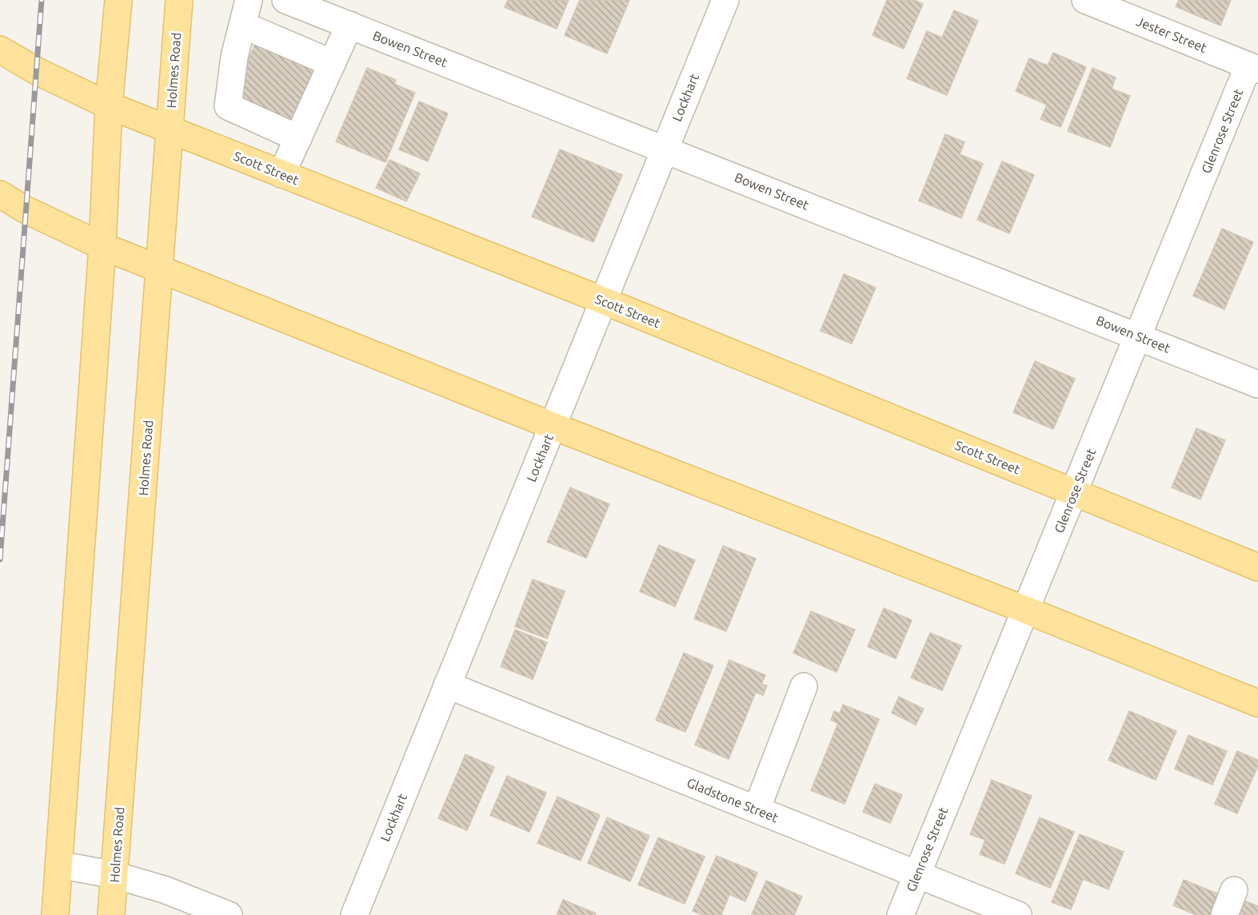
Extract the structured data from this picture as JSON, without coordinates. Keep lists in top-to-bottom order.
{
  "streets": {
    "main road": ["Holmes Road", "Scott Street"],
    "street": [
      "Jester Street",
      "Bowen Street",
      "Lockhart",
      "Glenrose Street",
      "Gladstone Street"
    ]
  },
  "crossings": [
    ["Jester Street", "Glenrose Street"],
    ["Bowen Street", "Lockhart"],
    ["Bowen Street", "Glenrose Street"],
    ["Holmes Road", "Scott Street"],
    ["Lockhart", "Scott Street"],
    ["Lockhart", "Gladstone Street"],
    ["Glenrose Street", "Scott Street"],
    ["Glenrose Street", "Gladstone Street"]
  ]
}
